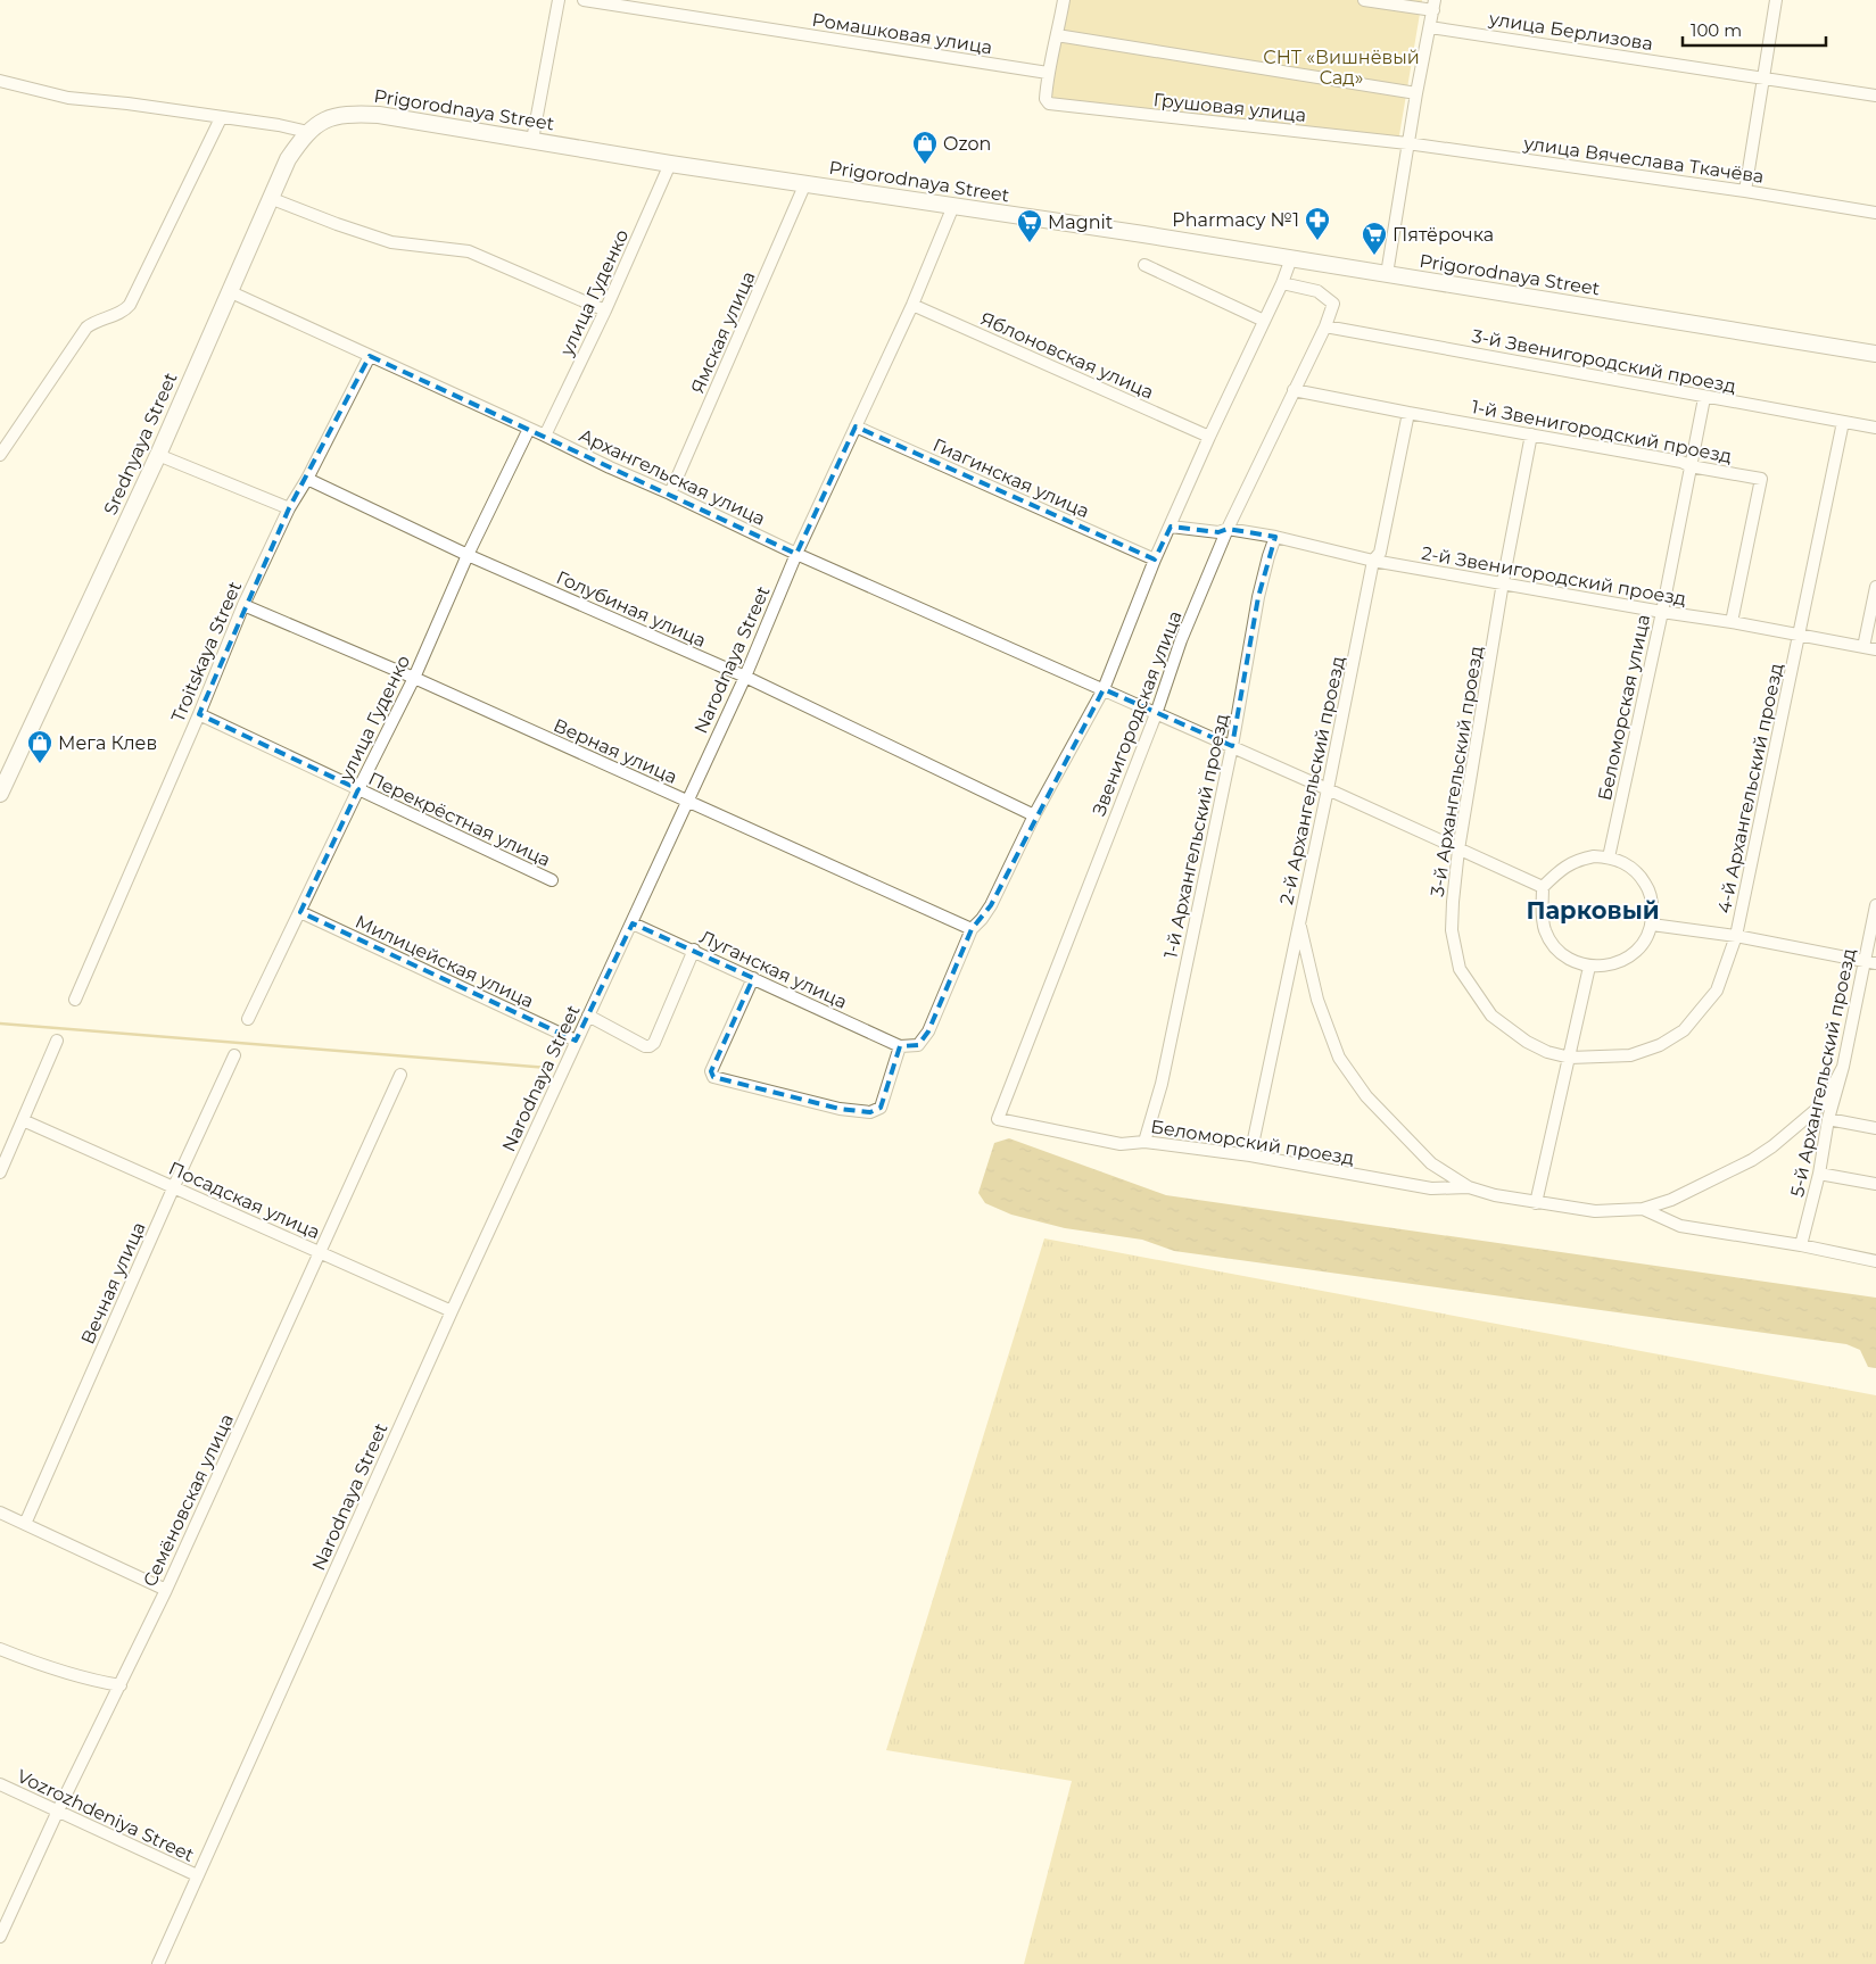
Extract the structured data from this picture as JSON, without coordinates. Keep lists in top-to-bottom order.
{
  "streets": {
    "street": [
      "улица Берлизова",
      "Ромашковая улица",
      "Грушовая улица",
      "Prigorodnaya Street",
      "улица Вячеслава Ткачёва",
      "улица Гуденко",
      "Ямская улица",
      "Яблоновская улица",
      "3-й Звенигородский проезд",
      "1-й Звенигородский проезд",
      "Srednyaya Street",
      "Архангельская улица",
      "Гиагинская улица",
      "2-й Звенигородский проезд",
      "Голубиная улица",
      "Troitskaya Street",
      "Narodnaya Street",
      "Беломорская улица",
      "Звенигородская улица",
      "Верная улица",
      "3-й Архангельский проезд",
      "2-й Архангельский проезд",
      "4-й Архангельский проезд",
      "Перекрёстная улица",
      "1-й Архангельский проезд",
      "Милицейская улица",
      "Луганская улица",
      "5-й Архангельский проезд",
      "Беломорский проезд",
      "Посадская улица",
      "Вечная улица",
      "Семёновская улица",
      "Vozrozhdeniya Street"
    ]
  },
  "crossings": [
    ["Ромашковая улица", "Грушовая улица"],
    ["Грушовая улица", "улица Вячеслава Ткачёва"],
    ["Prigorodnaya Street", "улица Гуденко"],
    ["Prigorodnaya Street", "Ямская улица"],
    ["Prigorodnaya Street", "Srednyaya Street"],
    ["Prigorodnaya Street", "Narodnaya Street"],
    ["Prigorodnaya Street", "Звенигородская улица"],
    ["улица Гуденко", "Архангельская улица"],
    ["улица Гуденко", "Голубиная улица"],
    ["улица Гуденко", "Верная улица"],
    ["улица Гуденко", "Перекрёстная улица"],
    ["улица Гуденко", "Милицейская улица"],
    ["Ямская улица", "Архангельская улица"],
    ["Яблоновская улица", "Narodnaya Street"],
    ["Яблоновская улица", "Звенигородская улица"],
    ["3-й Звенигородский проезд", "Беломорская улица"],
    ["3-й Звенигородский проезд", "Звенигородская улица"],
    ["3-й Звенигородский проезд", "4-й Архангельский проезд"],
    ["1-й Звенигородский проезд", "2-й Звенигородский проезд"],
    ["1-й Звенигородский проезд", "Беломорская улица"],
    ["1-й Звенигородский проезд", "Звенигородская улица"],
    ["1-й Звенигородский проезд", "3-й Архангельский проезд"],
    ["1-й Звенигородский проезд", "2-й Архангельский проезд"],
    ["Srednyaya Street", "Архангельская улица"],
    ["Архангельская улица", "Troitskaya Street"],
    ["Архангельская улица", "Narodnaya Street"],
    ["Архангельская улица", "Звенигородская улица"],
    ["Гиагинская улица", "Narodnaya Street"],
    ["Гиагинская улица", "Звенигородская улица"],
    ["2-й Звенигородский проезд", "Беломорская улица"],
    ["2-й Звенигородский проезд", "Звенигородская улица"],
    ["2-й Звенигородский проезд", "3-й Архангельский проезд"],
    ["2-й Звенигородский проезд", "2-й Архангельский проезд"],
    ["2-й Звенигородский проезд", "4-й Архангельский проезд"],
    ["2-й Звенигородский проезд", "1-й Архангельский проезд"],
    ["Голубиная улица", "Troitskaya Street"],
    ["Голубиная улица", "Narodnaya Street"],
    ["Голубиная улица", "Звенигородская улица"],
    ["Troitskaya Street", "Верная улица"],
    ["Troitskaya Street", "Перекрёстная улица"],
    ["Narodnaya Street", "Верная улица"],
    ["Narodnaya Street", "Милицейская улица"],
    ["Narodnaya Street", "Луганская улица"],
    ["Narodnaya Street", "Посадская улица"],
    ["Narodnaya Street", "Vozrozhdeniya Street"],
    ["Звенигородская улица", "Верная улица"],
    ["Звенигородская улица", "Луганская улица"],
    ["Звенигородская улица", "Беломорский проезд"],
    ["3-й Архангельский проезд", "4-й Архангельский проезд"],
    ["2-й Архангельский проезд", "Беломорский проезд"],
    ["1-й Архангельский проезд", "Беломорский проезд"],
    ["5-й Архангельский проезд", "Беломорский проезд"],
    ["Посадская улица", "Вечная улица"],
    ["Посадская улица", "Семёновская улица"],
    ["Семёновская улица", "Vozrozhdeniya Street"]
  ],
  "districts": ["Парковый"],
  "parks": ["СНТ «Вишнёвый Cад»"],
  "places": {
    "shop": ["Ozon", "Мега Клев"],
    "pharmacy": ["Pharmacy №1"],
    "supermarket": ["Magnit", "Пятёрочка"]
  },
  "scale_bar": "100 m"
}
